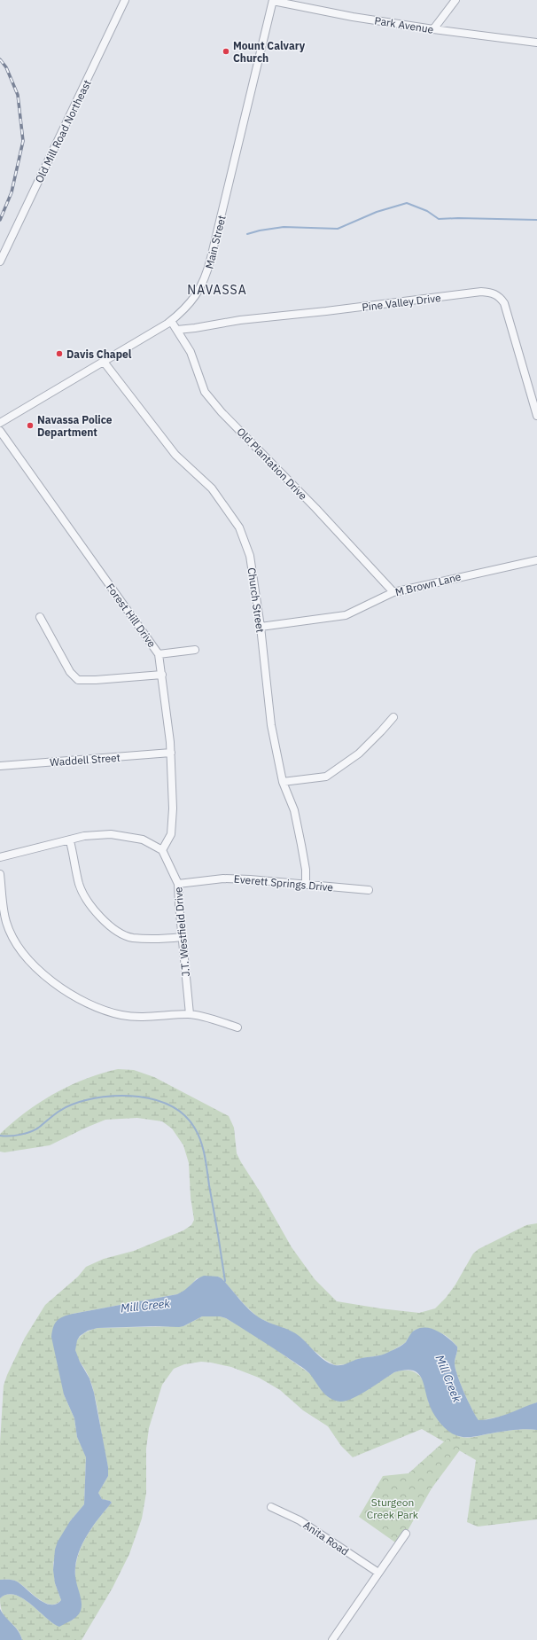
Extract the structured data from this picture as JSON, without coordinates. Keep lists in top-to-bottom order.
{
  "streets": {
    "street": [
      "Park Avenue",
      "Old Mill Road Northeast",
      "Main Street",
      "Pine Valley Drive",
      "Old Plantation Drive",
      "M Brown Lane",
      "Church Street",
      "Forest Hill Drive",
      "Waddell Street",
      "Everett Springs Drive",
      "J.T. Westfield Drive",
      "Anita Road"
    ]
  },
  "crossings": [
    ["Park Avenue", "Main Street"],
    ["Main Street", "Old Plantation Drive"],
    ["Main Street", "Church Street"],
    ["Pine Valley Drive", "Old Plantation Drive"],
    ["Old Plantation Drive", "M Brown Lane"],
    ["M Brown Lane", "Church Street"],
    ["Church Street", "Everett Springs Drive"],
    ["Forest Hill Drive", "Waddell Street"],
    ["Forest Hill Drive", "J.T. Westfield Drive"],
    ["Everett Springs Drive", "J.T. Westfield Drive"]
  ],
  "districts": ["NAVASSA"],
  "water": ["Mill Creek"],
  "parks": ["Sturgeon Creek Park"],
  "places": ["Mount Calvary Church", "Davis Chapel", "Navassa Police Department"]
}
